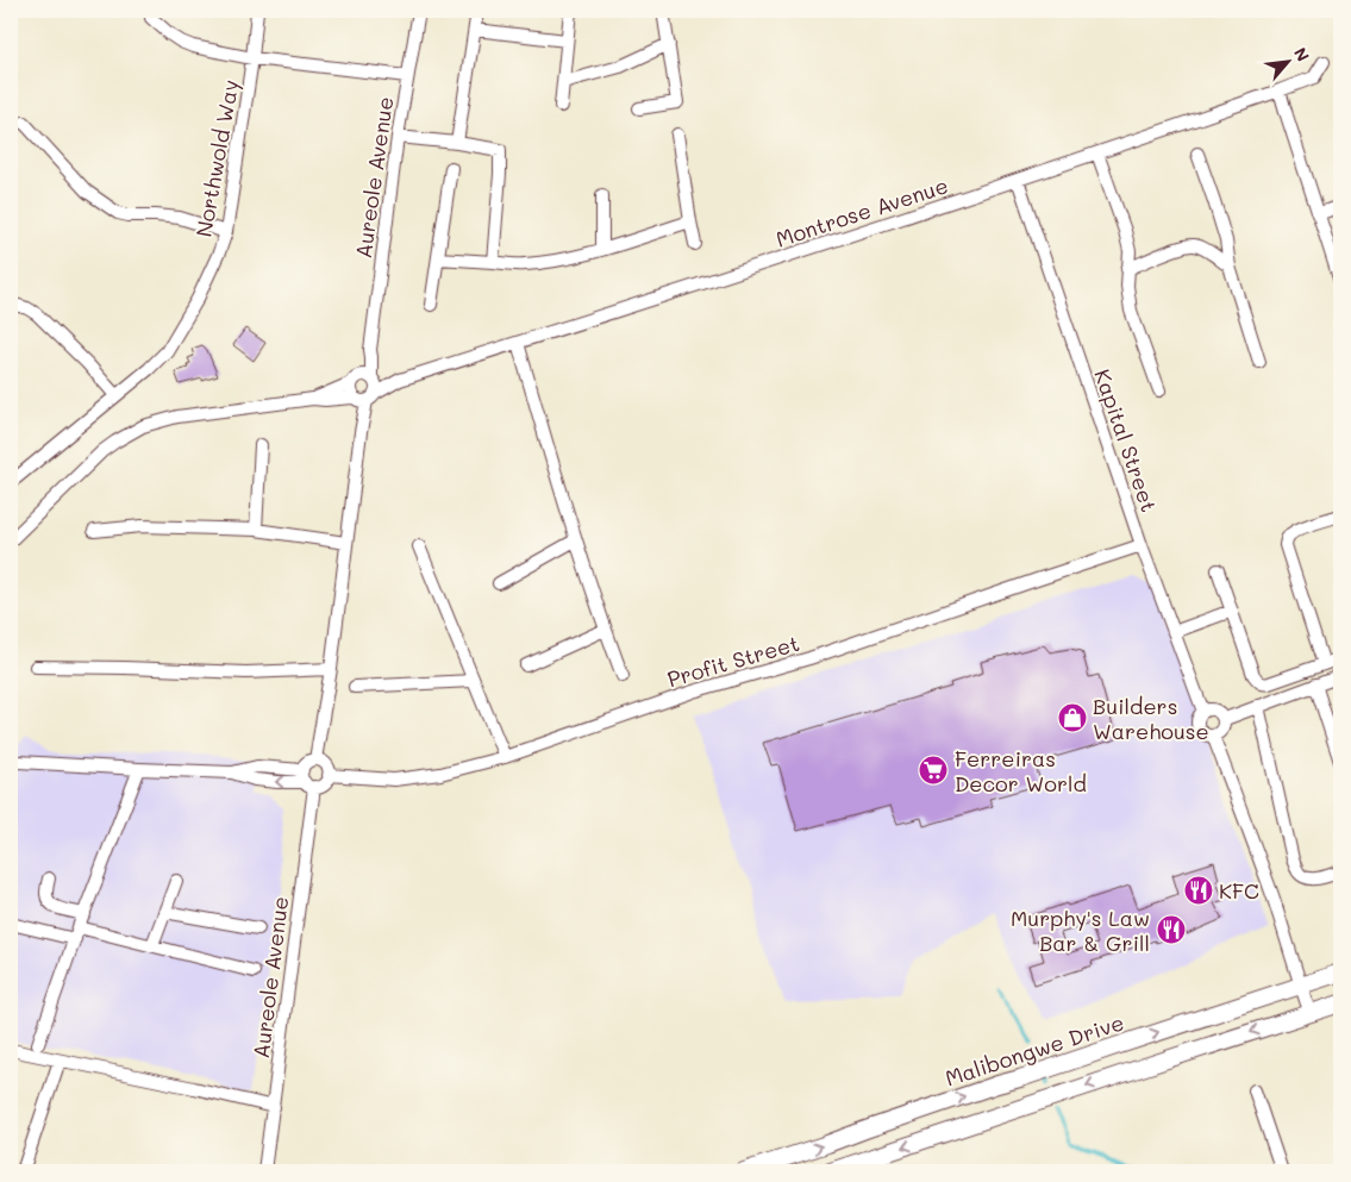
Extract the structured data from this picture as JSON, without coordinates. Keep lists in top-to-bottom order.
{
  "streets": {
    "main road": ["Malibongwe Drive"],
    "street": [
      "Northwold Way",
      "Aureole Avenue",
      "Montrose Avenue",
      "Kapital Street",
      "Profit Street"
    ]
  },
  "crossings": [
    ["Aureole Avenue", "Montrose Avenue"],
    ["Aureole Avenue", "Profit Street"],
    ["Montrose Avenue", "Kapital Street"],
    ["Kapital Street", "Profit Street"]
  ],
  "places": {
    "shop": ["Builders Warehouse"],
    "supermarket": ["Ferreiras Decor World"],
    "restaurant": ["KFC", "Murphy's Law Bar & Grill"]
  },
  "north": "top right"
}
